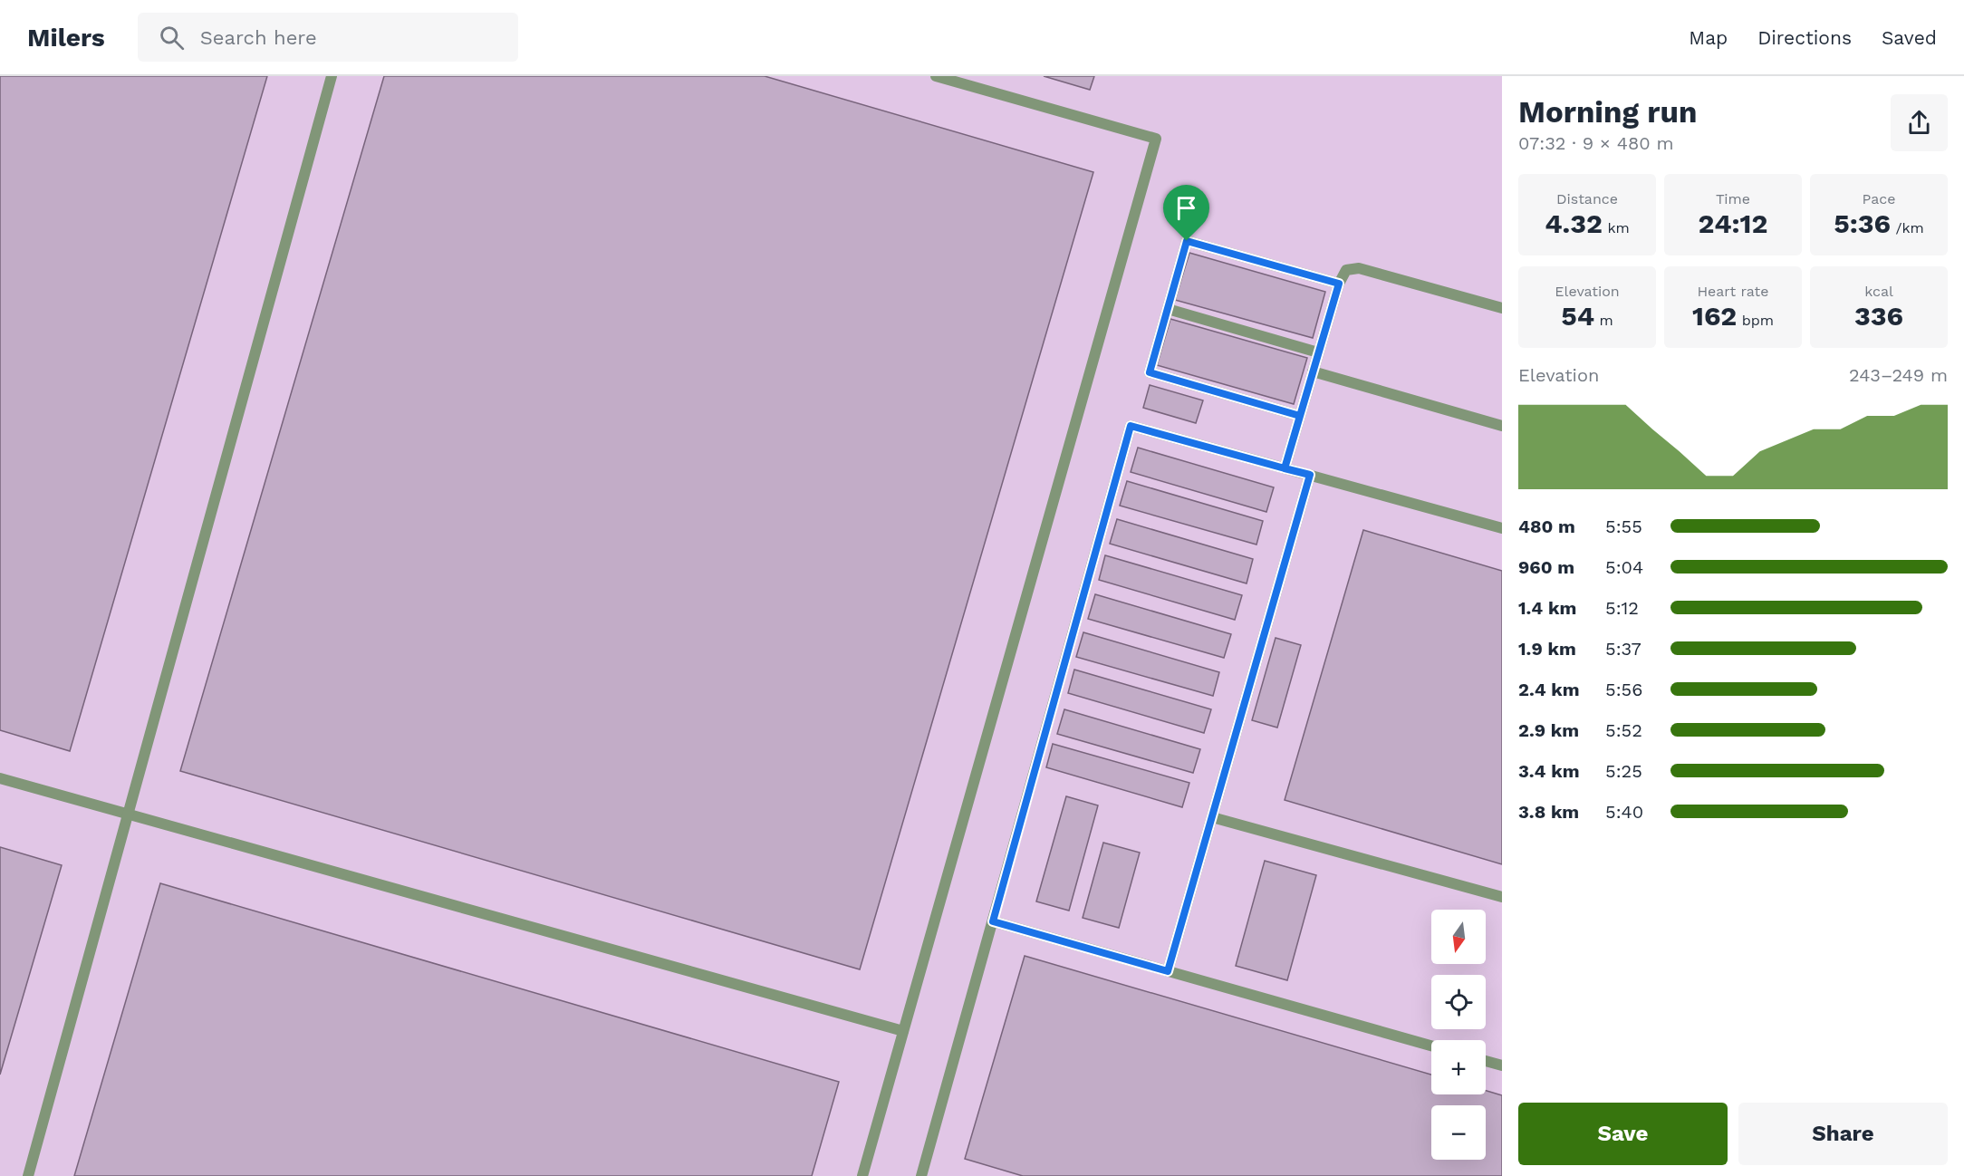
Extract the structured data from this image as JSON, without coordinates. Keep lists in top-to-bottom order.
{
  "north": "bottom",
  "page": {
    "header": "Milers",
    "search": "Search here",
    "nav": ["Map", "Directions", "Saved"],
    "heading": ["Morning run", "07:32 · 9 × 480 m"],
    "stats": [
      ["Distance", "4.32 km"],
      ["Time", "24:12"],
      ["Pace", "5:36 /km"],
      ["Elevation", "54 m"],
      ["Heart rate", "162 bpm"],
      ["kcal", "336"]
    ],
    "chart": ["Elevation", "243–249 m"],
    "list": [
      {
        "name": "480 m",
        "note": "5:55"
      },
      {
        "name": "960 m",
        "note": "5:04"
      },
      {
        "name": "1.4 km",
        "note": "5:12"
      },
      {
        "name": "1.9 km",
        "note": "5:37"
      },
      {
        "name": "2.4 km",
        "note": "5:56"
      },
      {
        "name": "2.9 km",
        "note": "5:52"
      },
      {
        "name": "3.4 km",
        "note": "5:25"
      },
      {
        "name": "3.8 km",
        "note": "5:40"
      }
    ],
    "map_buttons": ["+", "−"],
    "buttons": ["Save", "Share"]
  }
}
